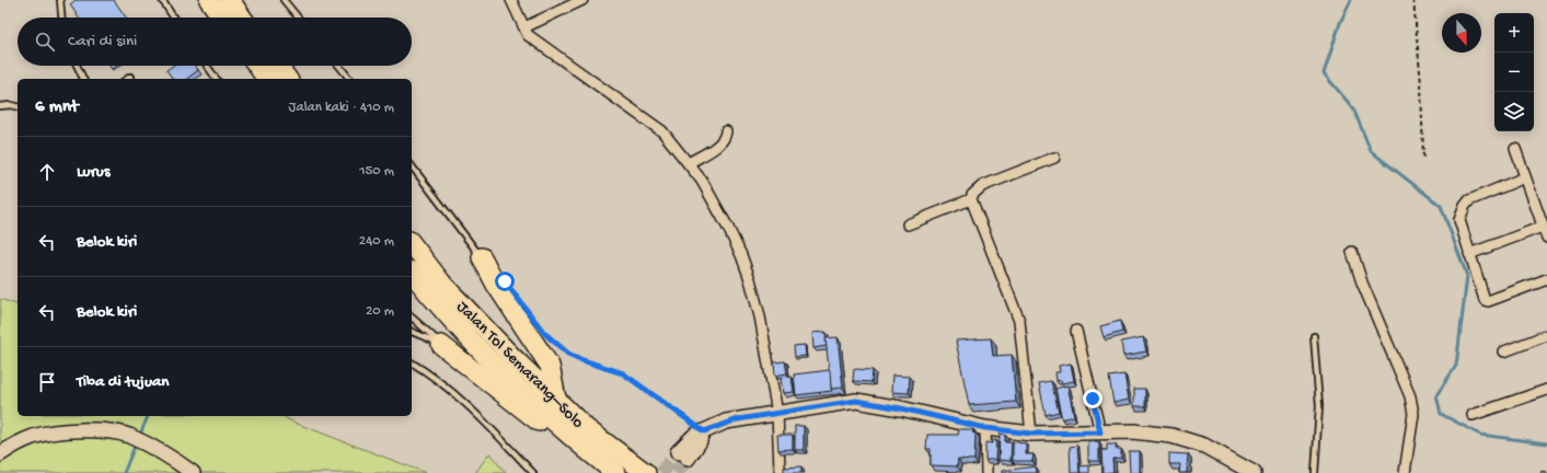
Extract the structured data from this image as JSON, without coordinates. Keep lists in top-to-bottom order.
{
  "streets": {
    "highway": ["Jalan Tol Semarang–Solo"]
  },
  "north": "bottom",
  "page": {
    "map_buttons": ["+", "−"],
    "search": "Cari di sini",
    "heading": ["6 mnt", "Jalan kaki · 410 m"],
    "list": [
      ["Lurus", "150 m"],
      ["Belok kiri", "240 m"],
      ["Belok kiri", "20 m"],
      "Tiba di tujuan"
    ]
  }
}
